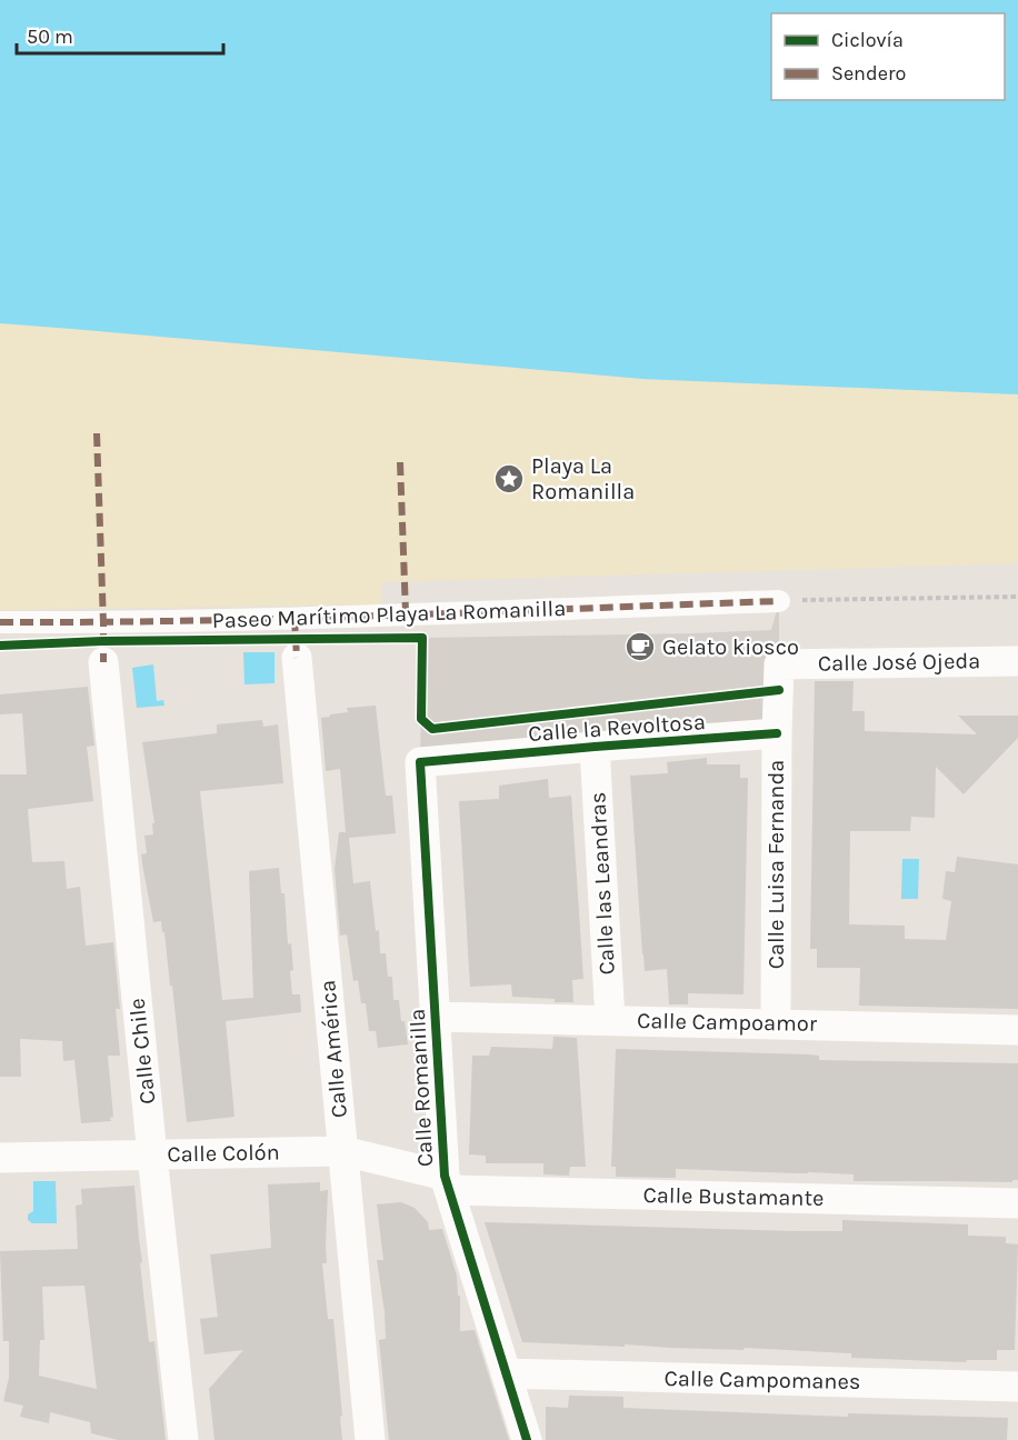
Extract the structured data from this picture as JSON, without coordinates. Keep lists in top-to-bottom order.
{
  "streets": {
    "street": [
      "Paseo Marítimo Playa La Romanilla",
      "Calle José Ojeda",
      "Calle la Revoltosa",
      "Calle Luisa Fernanda",
      "Calle las Leandras",
      "Calle Campoamor",
      "Calle América",
      "Calle Chile",
      "Calle Romanilla",
      "Calle Colón",
      "Calle Bustamante",
      "Calle Campomanes"
    ]
  },
  "crossings": [
    ["Calle José Ojeda", "Calle Luisa Fernanda"],
    ["Calle la Revoltosa", "Calle Luisa Fernanda"],
    ["Calle la Revoltosa", "Calle las Leandras"],
    ["Calle la Revoltosa", "Calle Romanilla"],
    ["Calle Luisa Fernanda", "Calle Campoamor"],
    ["Calle las Leandras", "Calle Campoamor"],
    ["Calle Campoamor", "Calle Romanilla"],
    ["Calle América", "Calle Colón"],
    ["Calle Chile", "Calle Colón"],
    ["Calle Romanilla", "Calle Colón"],
    ["Calle Romanilla", "Calle Bustamante"],
    ["Calle Romanilla", "Calle Campomanes"],
    ["Calle Colón", "Calle Bustamante"]
  ],
  "places": {
    "place": ["Playa La Romanilla"],
    "cafe": ["Gelato kiosco"]
  },
  "legend": ["Ciclovía", "Sendero"],
  "scale_bar": "50 m"
}
